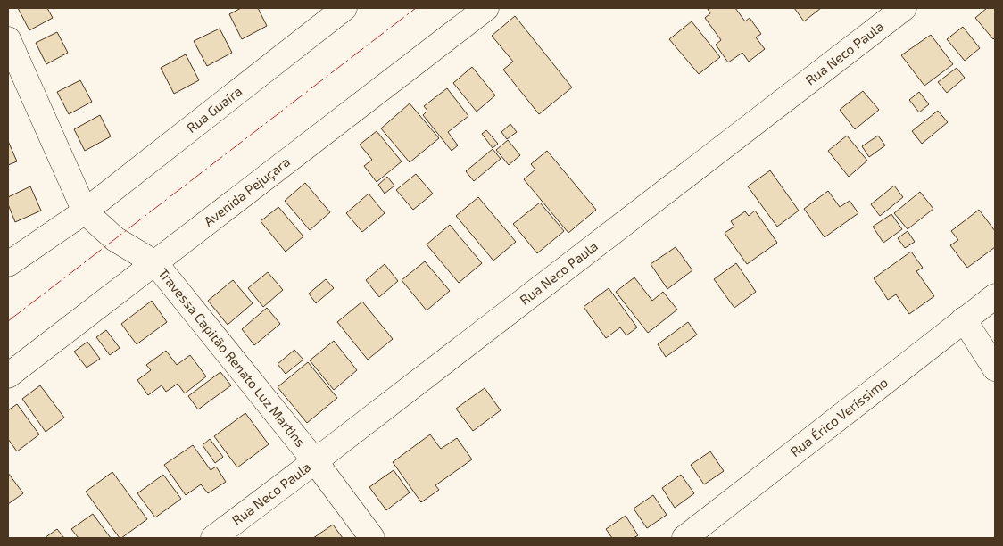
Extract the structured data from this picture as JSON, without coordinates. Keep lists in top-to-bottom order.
{
  "streets": {
    "street": [
      "Rua Neco Paula",
      "Rua Guaíra",
      "Avenida Pejuçara",
      "Travessa Capitão Renato Luz Martins",
      "Rua Érico Veríssimo"
    ]
  },
  "crossings": [
    ["Rua Neco Paula", "Travessa Capitão Renato Luz Martins"],
    ["Avenida Pejuçara", "Travessa Capitão Renato Luz Martins"]
  ]
}
